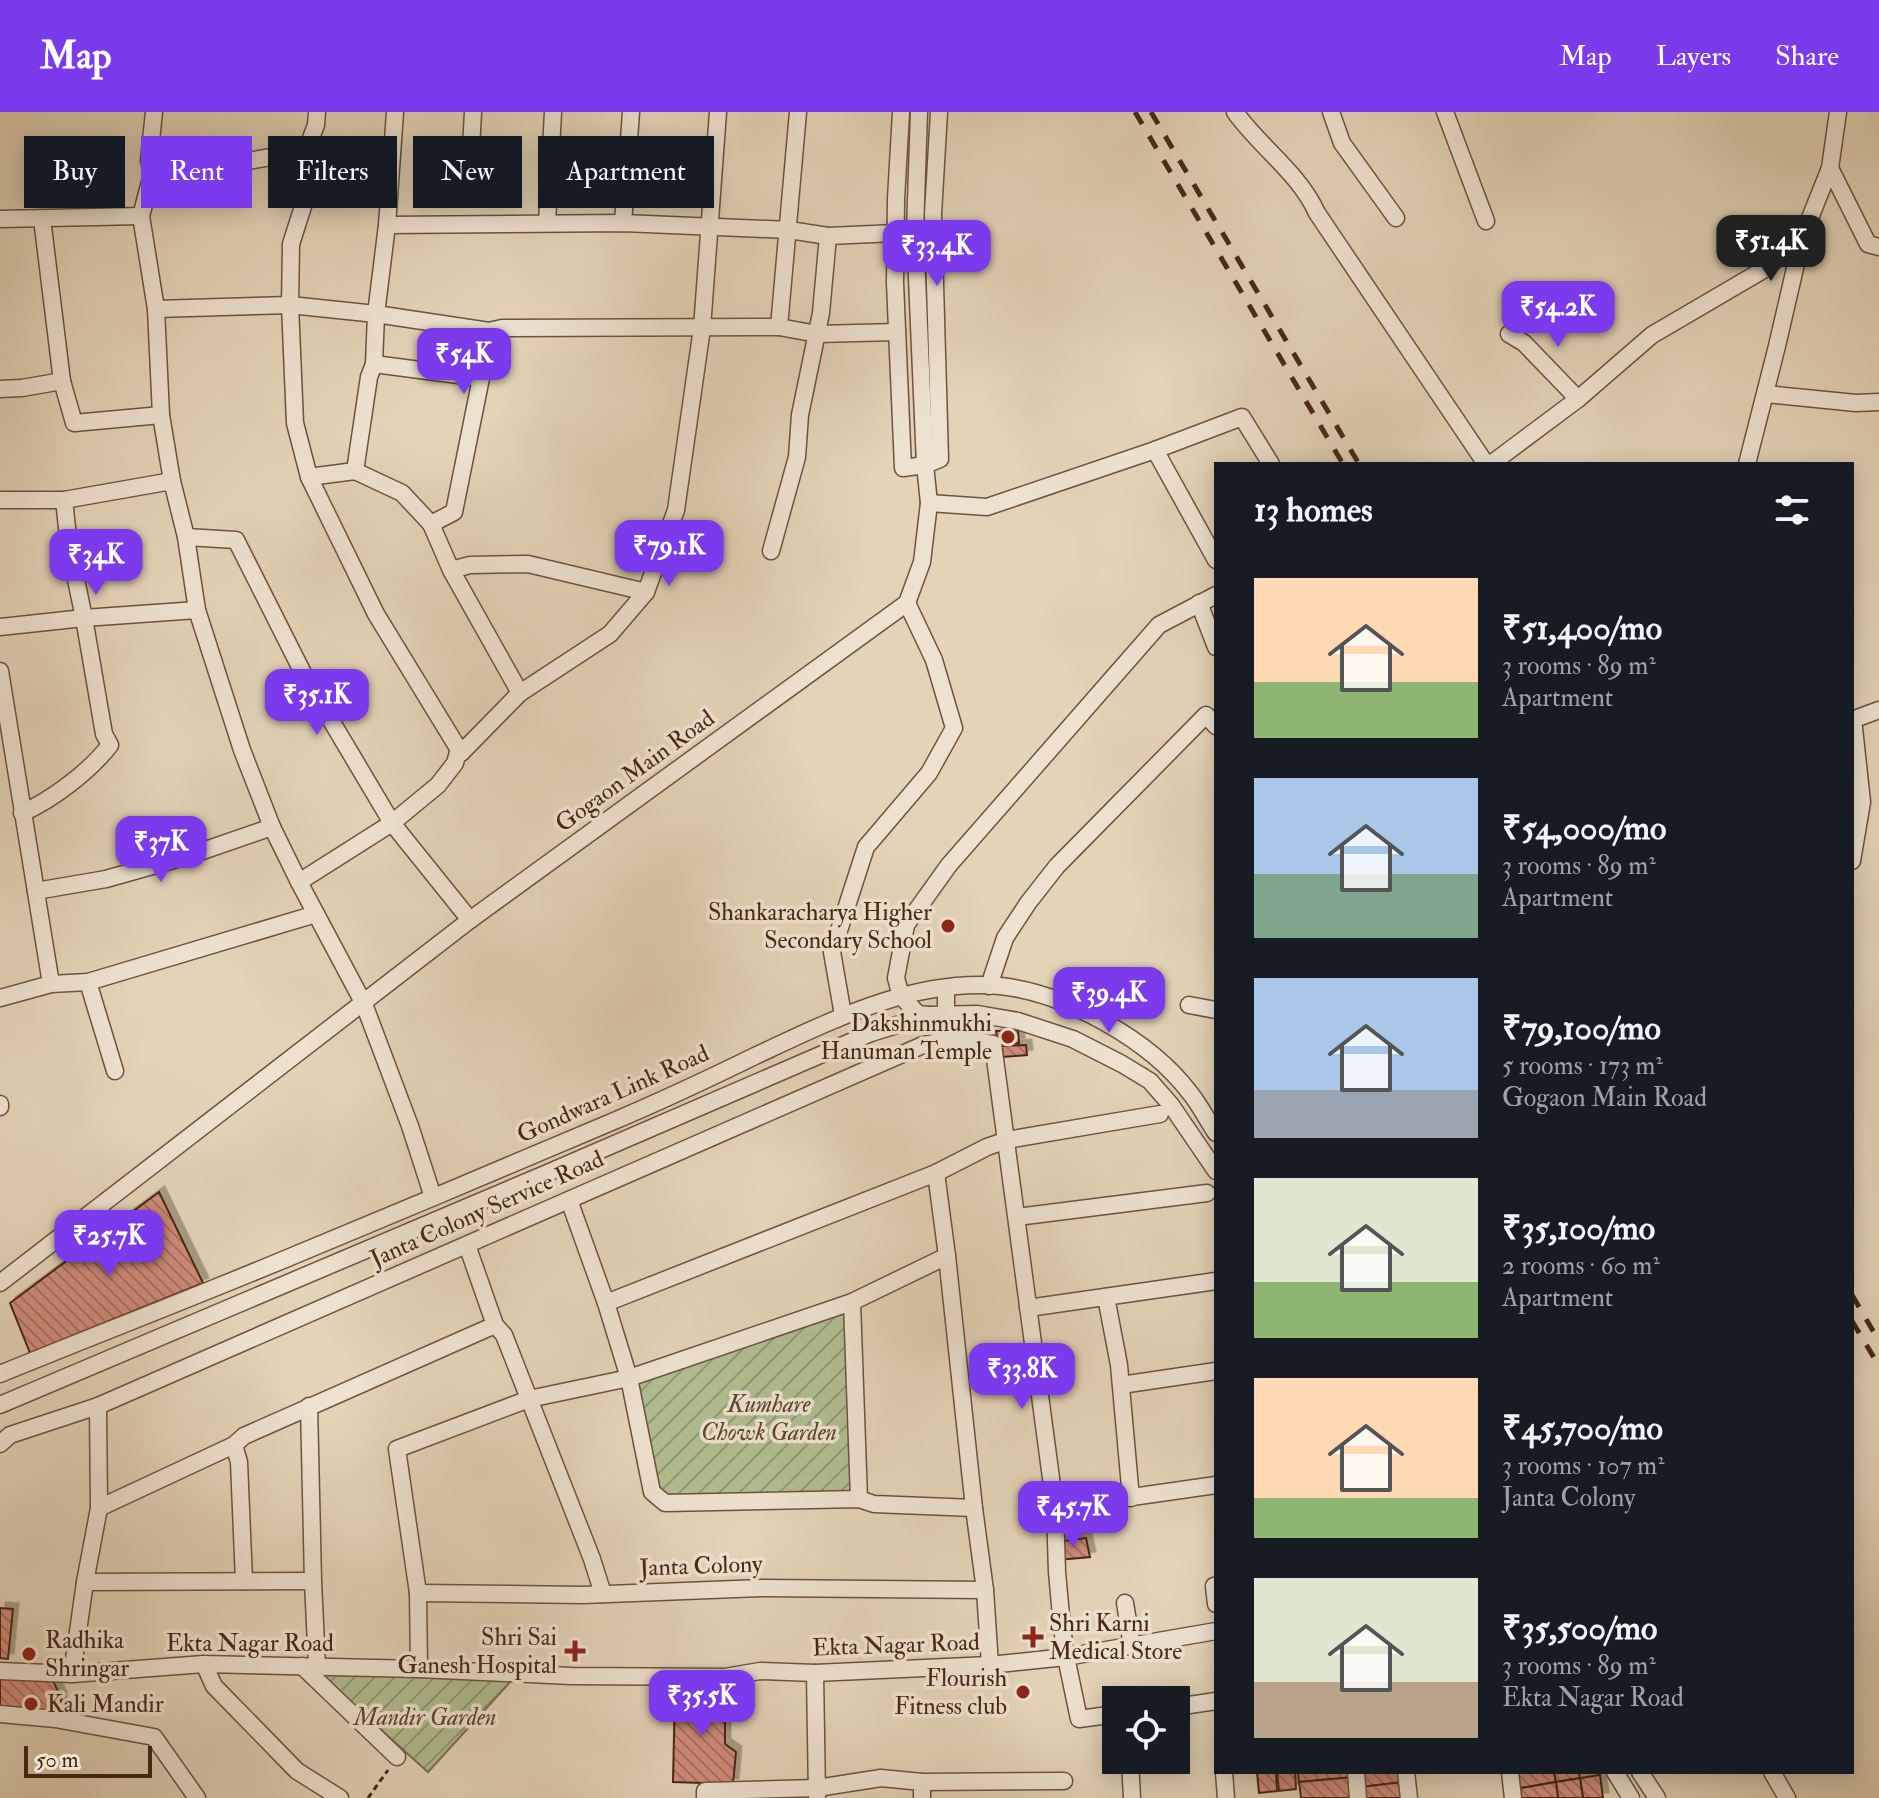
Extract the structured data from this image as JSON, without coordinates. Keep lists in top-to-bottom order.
{
  "streets": {
    "street": [
      "Gogaon Main Road",
      "Gondwara Link Road",
      "Janta Colony Service Road",
      "Janta Colony",
      "Ekta Nagar Road"
    ]
  },
  "parks": ["Kumhare Chowk Garden", "Mandir Garden"],
  "places": {
    "other": [
      "Shankaracharya Higher Secondary School",
      "Dakshinmukhi Hanuman Temple",
      "Radhika Shringar",
      "Flourish Fitness club",
      "Kali Mandir"
    ],
    "health": ["Shri Karni Medical Store", "Shri Sai Ganesh Hospital"]
  },
  "scale_bar": "50 m",
  "page": {
    "header": "Map",
    "nav": ["Map", "Layers", "Share"],
    "chip": [
      "Buy",
      "Rent",
      "Filters",
      "New",
      "Apartment"
    ],
    "price": [
      "₹51.4K",
      "₹33.4K",
      "₹54.2K",
      "₹54K",
      "₹79.1K",
      "₹34K",
      "₹35.1K",
      "₹37K",
      "₹39.4K",
      "₹25.7K",
      "₹33.8K",
      "₹45.7K",
      "₹35.5K"
    ],
    "heading": "13 homes",
    "list": [
      {
        "name": "₹51,400/mo",
        "note": "3 rooms · 89 m² · Apartment"
      },
      {
        "name": "₹54,000/mo",
        "note": "3 rooms · 89 m² · Apartment"
      },
      {
        "name": "₹79,100/mo",
        "note": "5 rooms · 173 m² · Gogaon Main Road"
      },
      {
        "name": "₹35,100/mo",
        "note": "2 rooms · 60 m² · Apartment"
      },
      {
        "name": "₹45,700/mo",
        "note": "3 rooms · 107 m² · Janta Colony"
      },
      {
        "name": "₹35,500/mo",
        "note": "3 rooms · 89 m² · Ekta Nagar Road"
      }
    ],
    "scale": "50 m"
  }
}
